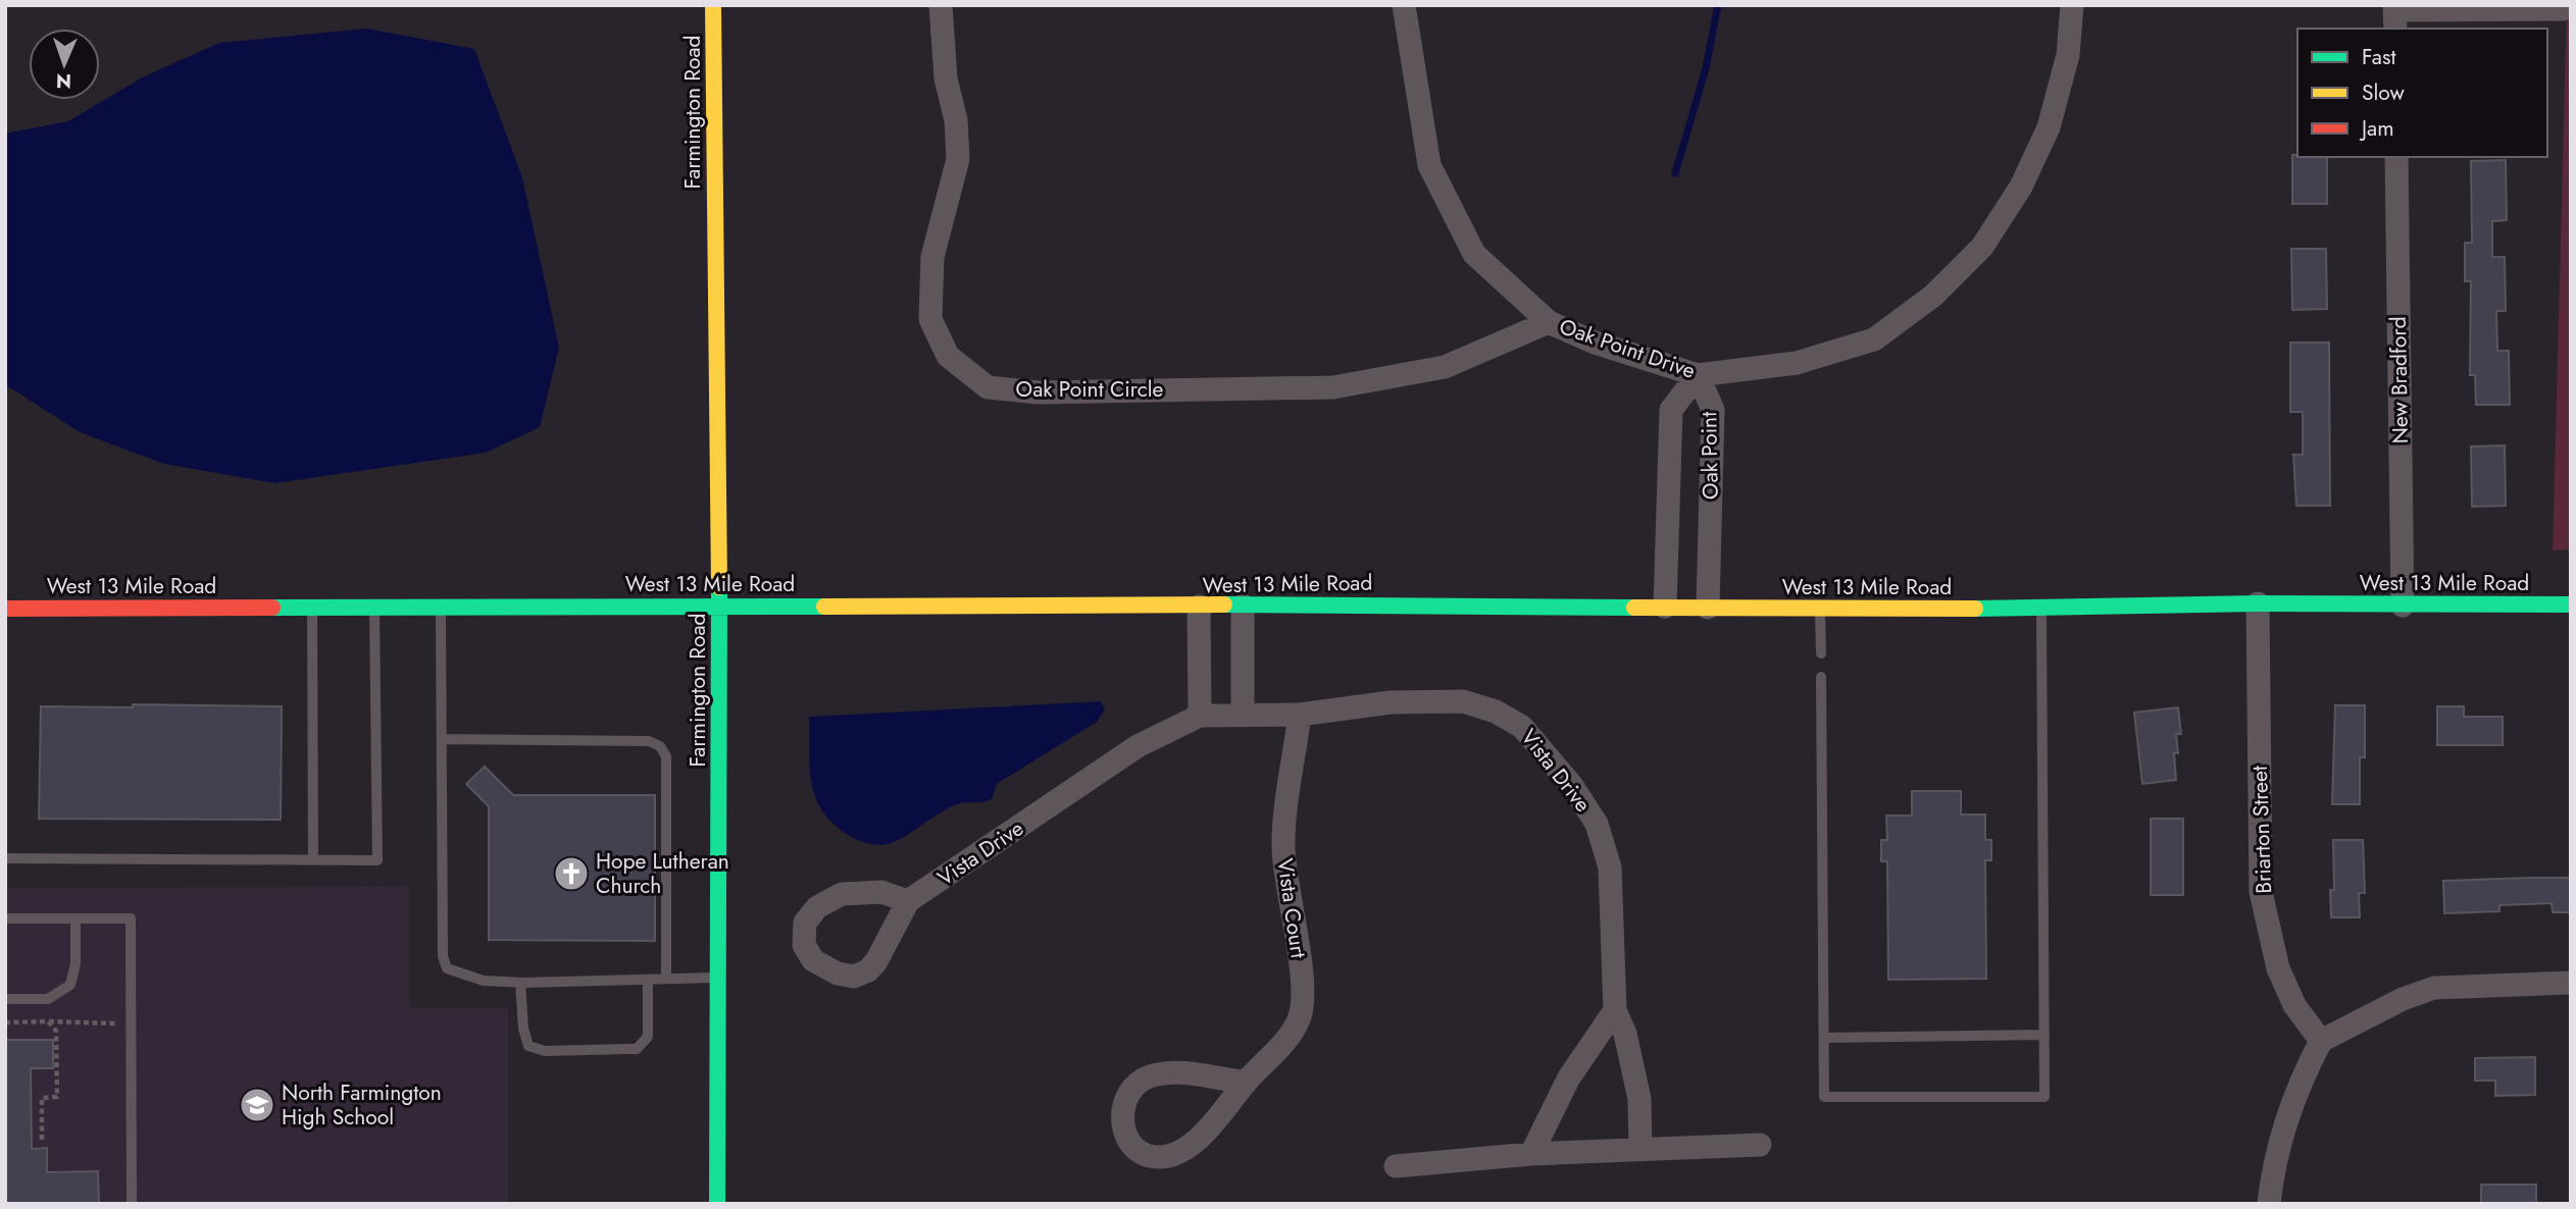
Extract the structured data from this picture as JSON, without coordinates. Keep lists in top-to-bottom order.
{
  "streets": {
    "street": [
      "Farmington Road",
      "Oak Point Drive",
      "New Bradford",
      "Oak Point Circle",
      "Oak Point",
      "West 13 Mile Road",
      "Vista Drive",
      "Briarton Street",
      "Vista Court"
    ]
  },
  "crossings": [
    ["Farmington Road", "West 13 Mile Road"],
    ["Oak Point Drive", "Oak Point Circle"],
    ["Oak Point Drive", "Oak Point"],
    ["New Bradford", "West 13 Mile Road"],
    ["Oak Point", "West 13 Mile Road"],
    ["West 13 Mile Road", "Briarton Street"],
    ["Vista Drive", "Vista Court"]
  ],
  "places": {
    "church": ["Hope Lutheran Church"],
    "school or university": ["North Farmington High School"]
  },
  "legend": ["Fast", "Slow", "Jam"],
  "north": "bottom"
}
